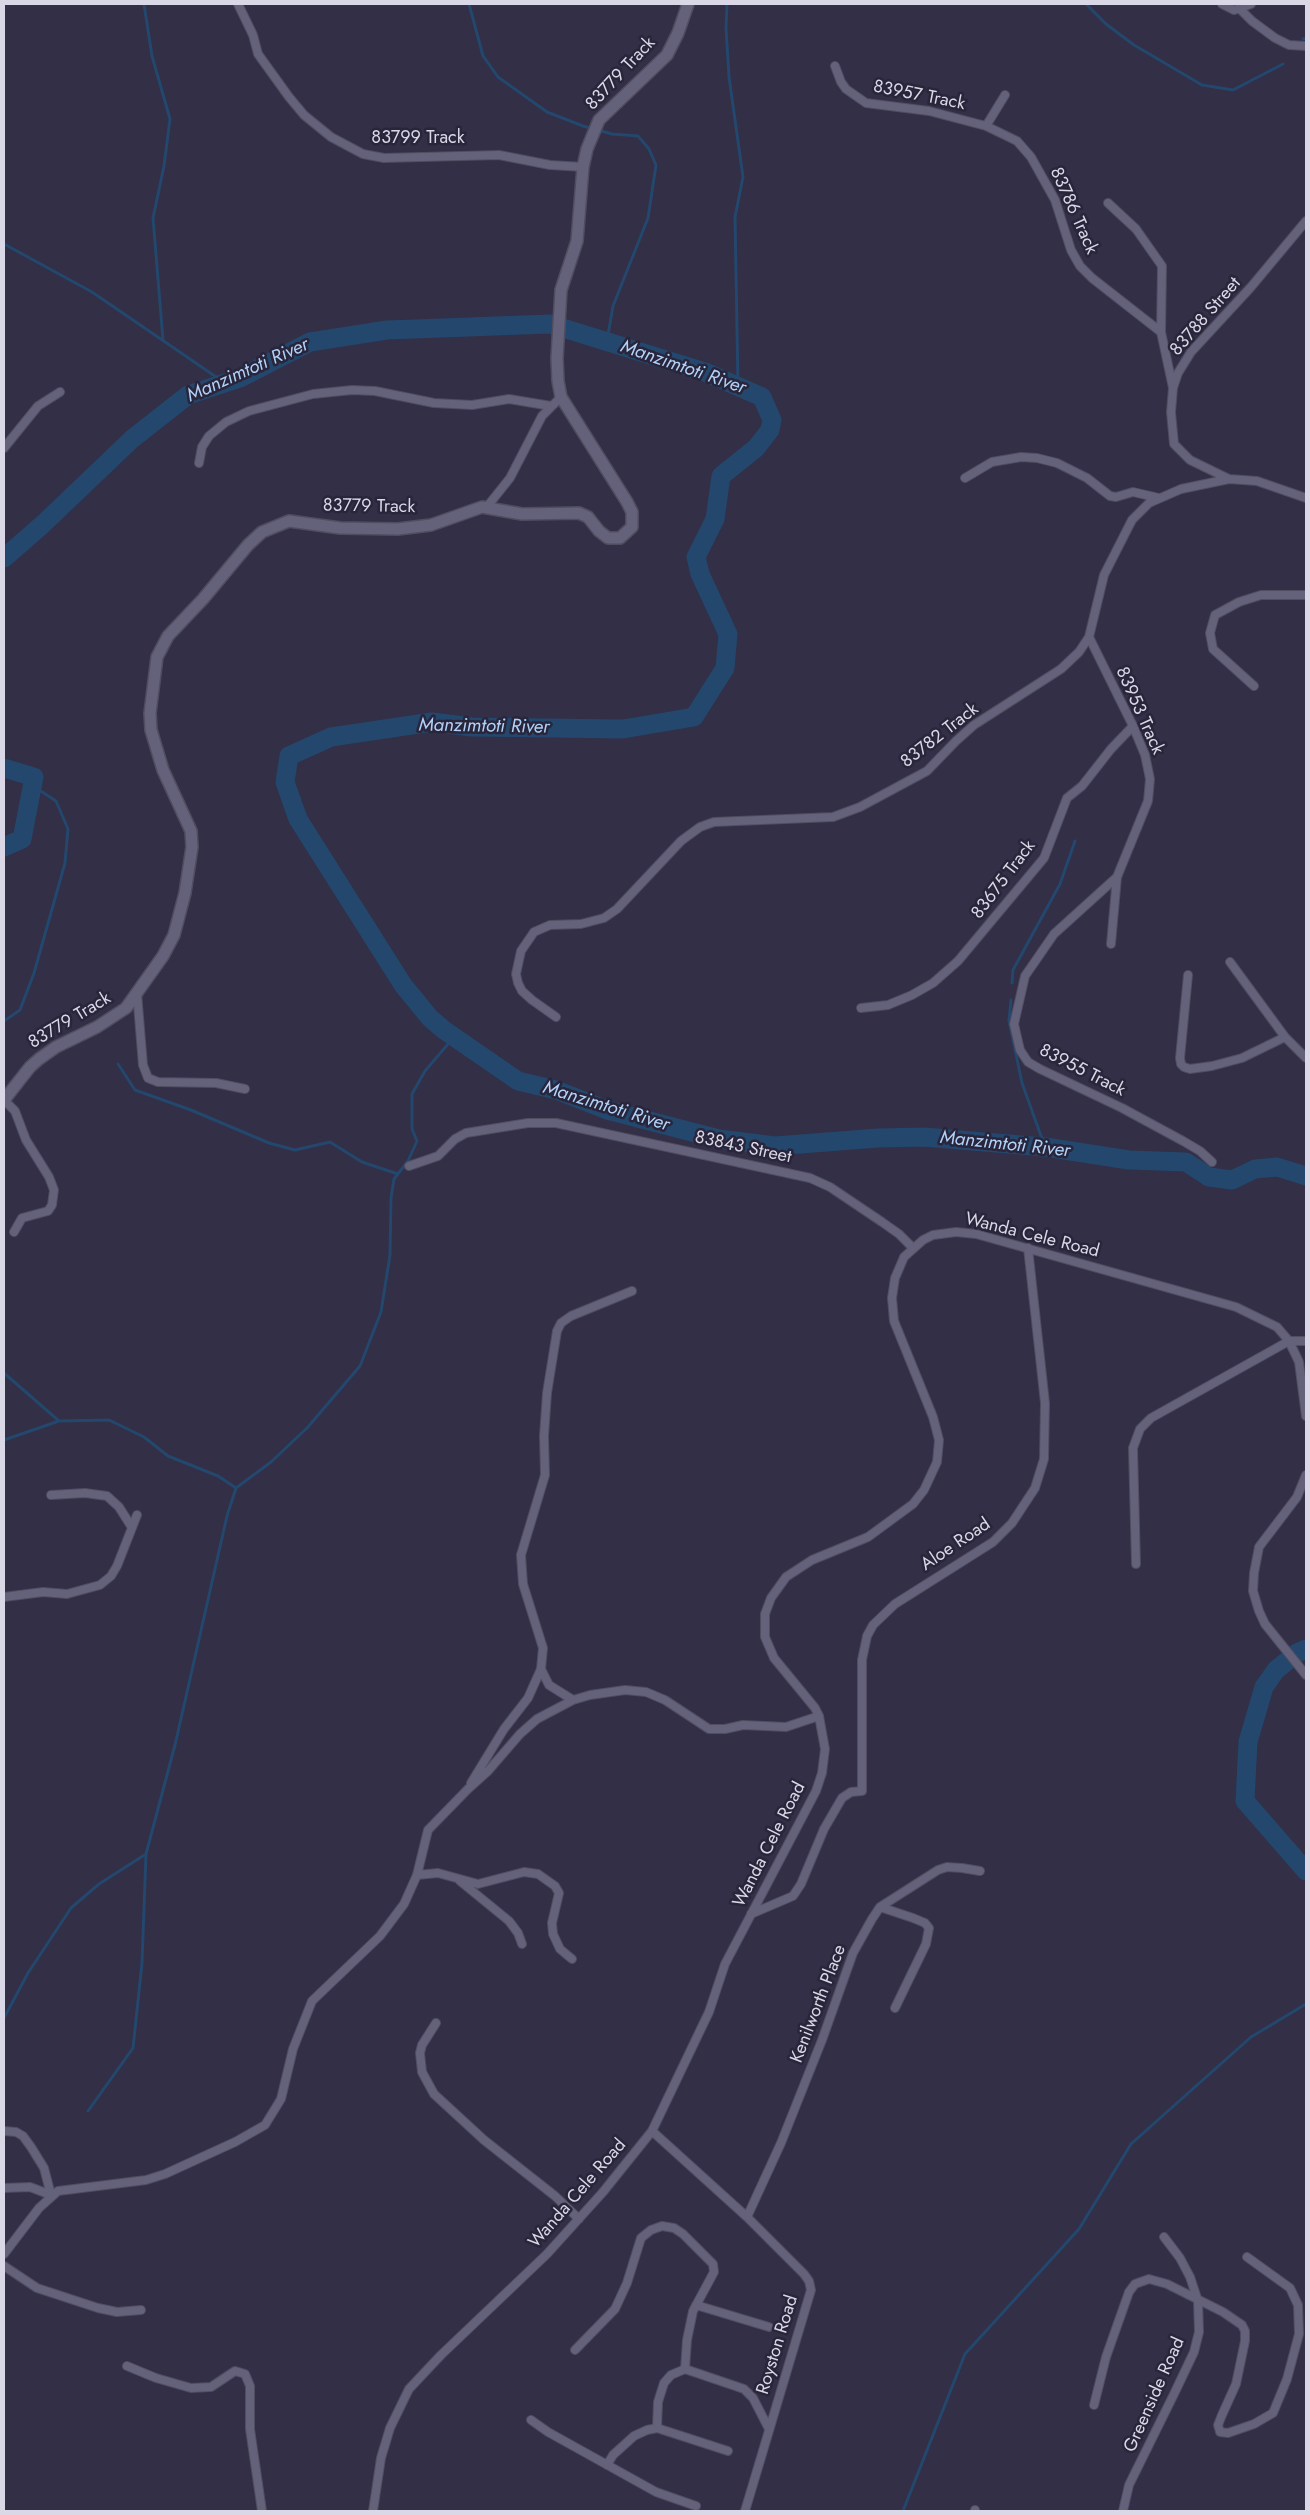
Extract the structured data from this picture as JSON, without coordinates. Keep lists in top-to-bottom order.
{
  "streets": {
    "street": [
      "83779 Track",
      "83957 Track",
      "83799 Track",
      "83786 Track",
      "83788 Street",
      "83953 Track",
      "83782 Track",
      "83675 Track",
      "83955 Track",
      "83843 Street",
      "Wanda Cele Road",
      "Aloe Road",
      "Kenilworth Place",
      "Royston Road",
      "Greenside Road"
    ]
  },
  "crossings": [
    ["83779 Track", "83799 Track"],
    ["83957 Track", "83786 Track"],
    ["83788 Street", "83782 Track"],
    ["83953 Track", "83782 Track"],
    ["83953 Track", "83675 Track"],
    ["83953 Track", "83955 Track"],
    ["83843 Street", "Wanda Cele Road"],
    ["Wanda Cele Road", "Aloe Road"],
    ["Wanda Cele Road", "Royston Road"],
    ["Kenilworth Place", "Royston Road"]
  ],
  "water": ["Manzimtoti River"]
}
